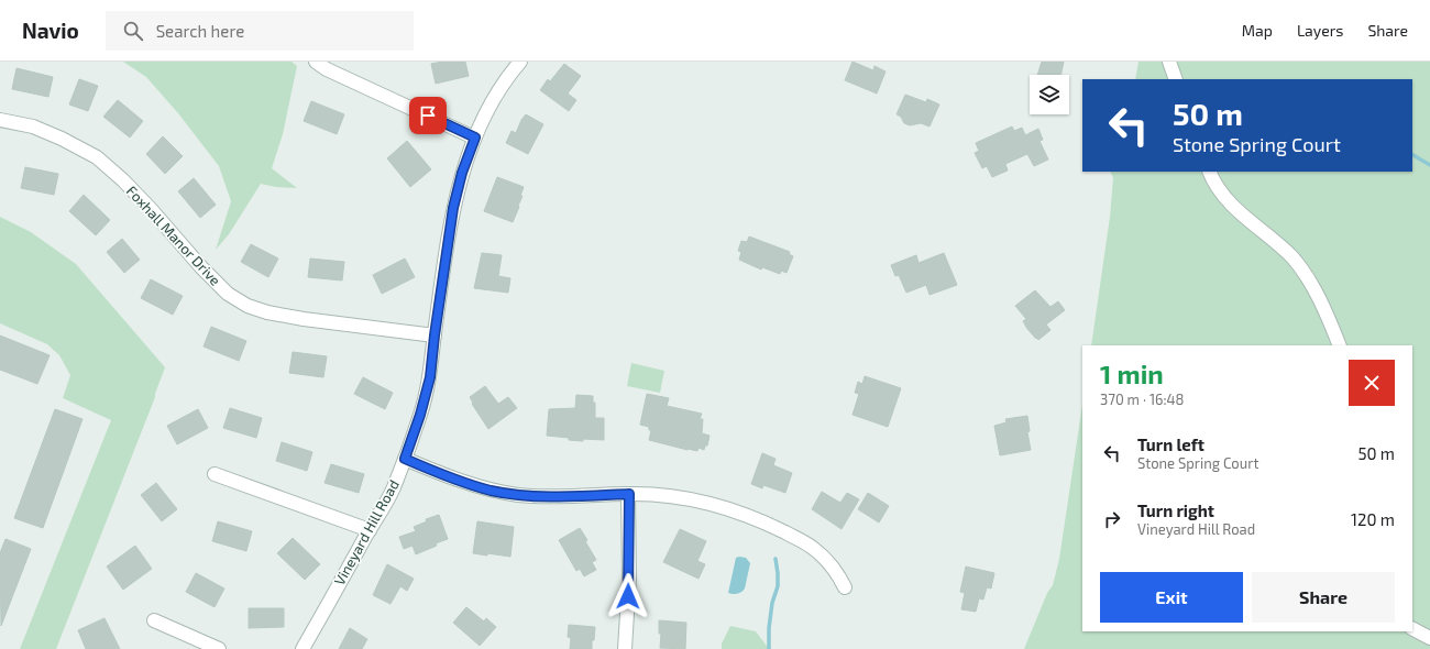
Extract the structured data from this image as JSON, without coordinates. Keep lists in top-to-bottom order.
{
  "streets": {
    "street": ["Foxhall Manor Drive", "Vineyard Hill Road"]
  },
  "crossings": [
    ["Foxhall Manor Drive", "Vineyard Hill Road"]
  ],
  "page": {
    "header": "Navio",
    "search": "Search here",
    "nav": ["Map", "Layers", "Share"],
    "turn": ["50 m", "Stone Spring Court"],
    "heading": ["1 min", "370 m · 16:48"],
    "list": [
      {
        "name": "Turn left",
        "note": "Stone Spring Court",
        "value": "50 m"
      },
      {
        "name": "Turn right",
        "note": "Vineyard Hill Road",
        "value": "120 m"
      }
    ],
    "buttons": ["Exit", "Share"]
  }
}
